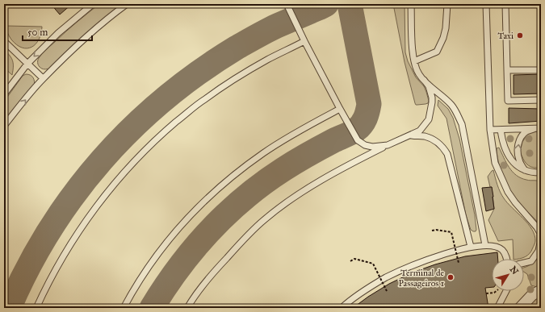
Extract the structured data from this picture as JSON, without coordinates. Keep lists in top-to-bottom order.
{
  "places": ["Taxi", "Terminal de Passageiros 1"],
  "scale_bar": "50 m",
  "north": "top right"
}
